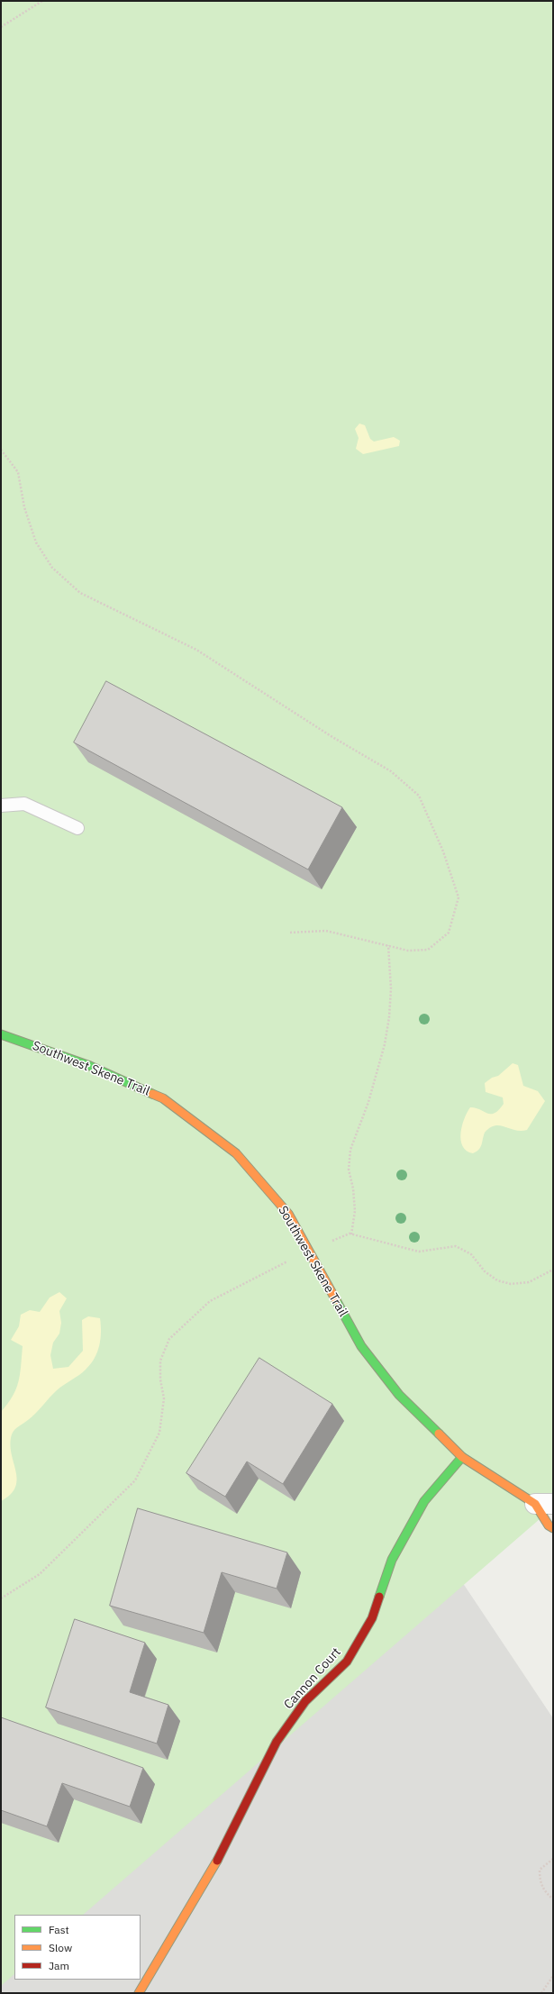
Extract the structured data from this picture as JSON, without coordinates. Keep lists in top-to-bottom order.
{
  "streets": {
    "street": ["Southwest Skene Trail", "Cannon Court"]
  },
  "crossings": [
    ["Southwest Skene Trail", "Cannon Court"]
  ],
  "legend": ["Fast", "Slow", "Jam"]
}
